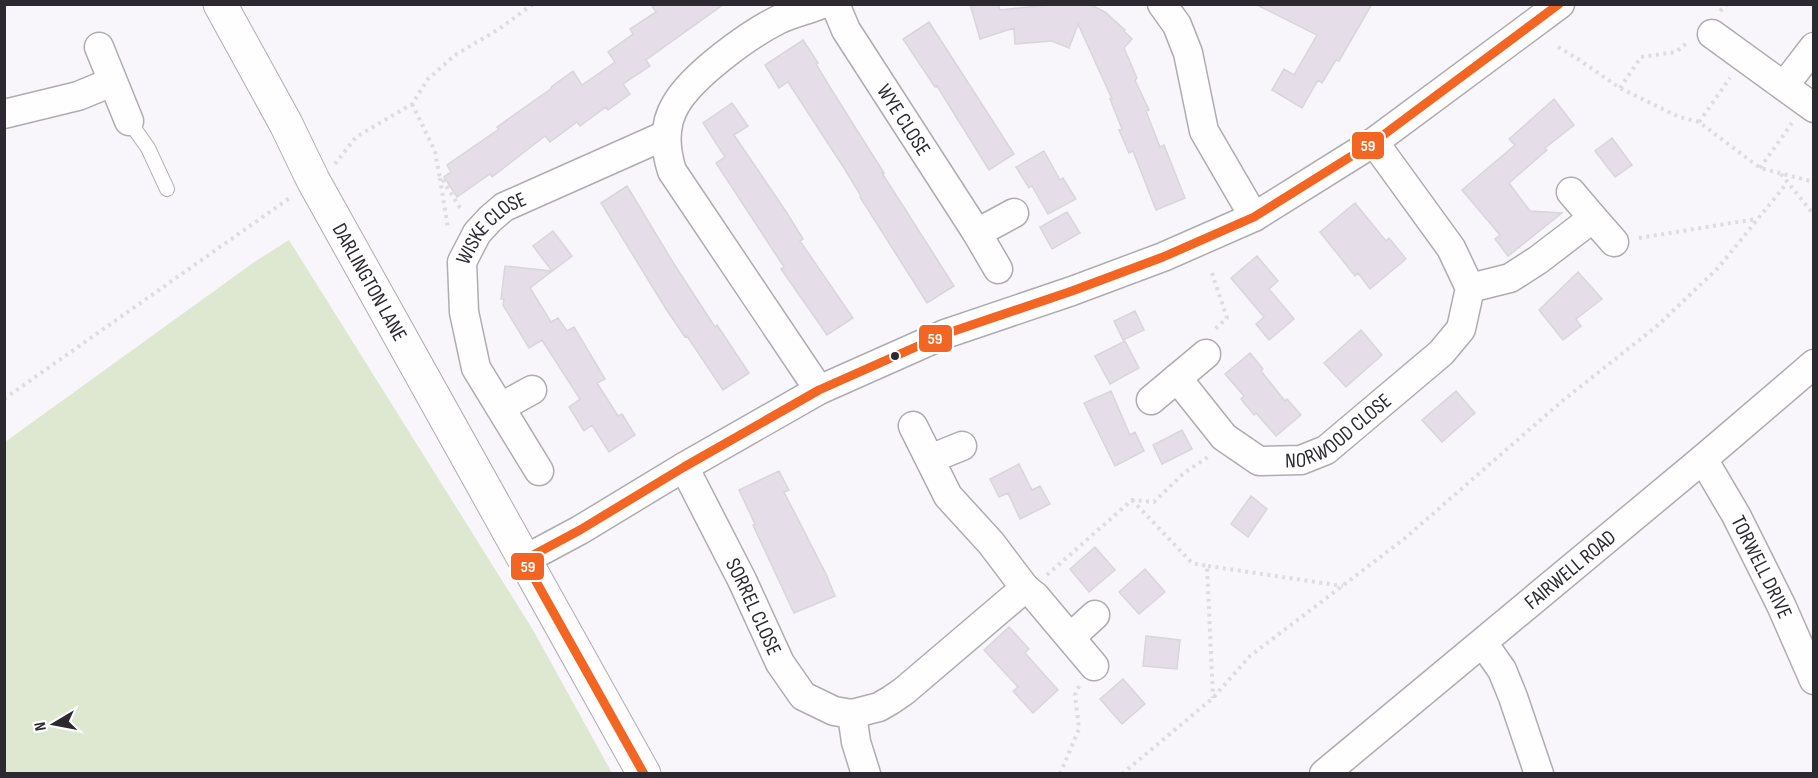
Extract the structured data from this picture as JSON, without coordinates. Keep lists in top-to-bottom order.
{
  "streets": {
    "street": [
      "WYE CLOSE",
      "WISKE CLOSE",
      "DARLINGTON LANE",
      "NORWOOD CLOSE",
      "TORWELL DRIVE",
      "FAIRWELL ROAD",
      "SORREL CLOSE"
    ]
  },
  "crossings": [
    ["TORWELL DRIVE", "FAIRWELL ROAD"]
  ],
  "lines": ["transit line 59"],
  "north": "left"
}
